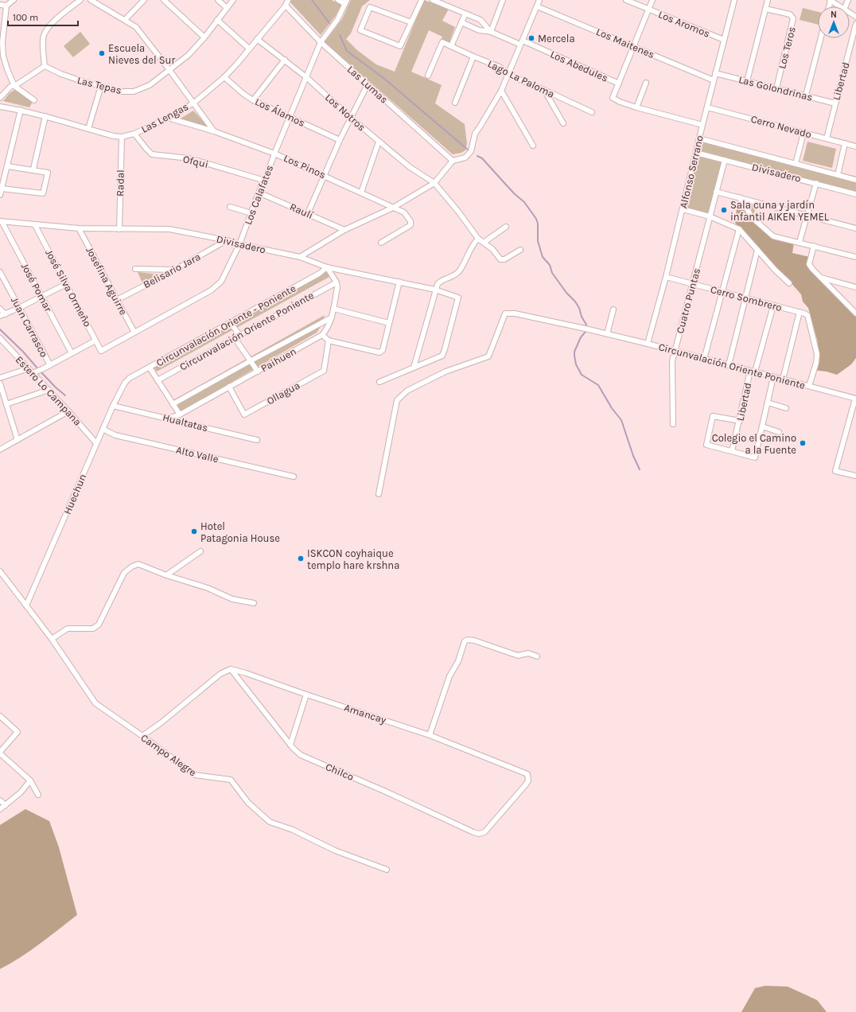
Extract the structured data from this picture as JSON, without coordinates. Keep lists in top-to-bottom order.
{
  "streets": {
    "street": [
      "Los Aromos",
      "Los Maitenes",
      "Los Teros",
      "Los Abedules",
      "Lago La Paloma",
      "Libertad",
      "Las Lumas",
      "Las Tepas",
      "Las Golondrinas",
      "Los Álamos",
      "Los Notros",
      "Las Lengas",
      "Cerro Nevado",
      "Ofqui",
      "Los Pinos",
      "Alfonso Serrano",
      "Divisadero",
      "Radal",
      "Los Calafates",
      "Raulí",
      "Belisario Jara",
      "Josefina Aguirre",
      "José Pomar",
      "José Silva Ormeño",
      "Cerro Sombrero",
      "Cuatro Puntas",
      "Circunvalación Oriente - Poniente",
      "Juan Carrasco",
      "Circunvalación Oriente Poniente",
      "Paihuen",
      "Estero Lo Campana",
      "Ollagua",
      "Hualtatas",
      "Alto Valle",
      "Huechun",
      "Amancay",
      "Campo Alegre",
      "Chilco"
    ]
  },
  "crossings": [
    ["Los Aromos", "Alfonso Serrano"],
    ["Los Maitenes", "Alfonso Serrano"],
    ["Los Teros", "Las Golondrinas"],
    ["Libertad", "Las Golondrinas"],
    ["Libertad", "Cerro Nevado"],
    ["Libertad", "Cerro Sombrero"],
    ["Libertad", "Circunvalación Oriente Poniente"],
    ["Las Lumas", "Las Lengas"],
    ["Las Lumas", "Los Calafates"],
    ["Las Golondrinas", "Alfonso Serrano"],
    ["Los Álamos", "Las Lengas"],
    ["Los Álamos", "Los Calafates"],
    ["Los Notros", "Las Lengas"],
    ["Los Notros", "Los Calafates"],
    ["Las Lengas", "Ofqui"],
    ["Las Lengas", "Los Pinos"],
    ["Las Lengas", "Radal"],
    ["Cerro Nevado", "Alfonso Serrano"],
    ["Ofqui", "Los Calafates"],
    ["Los Pinos", "Los Calafates"],
    ["Alfonso Serrano", "Divisadero"],
    ["Alfonso Serrano", "Cerro Sombrero"],
    ["Alfonso Serrano", "Circunvalación Oriente Poniente"],
    ["Divisadero", "Radal"],
    ["Divisadero", "Los Calafates"],
    ["Divisadero", "Belisario Jara"],
    ["Divisadero", "Josefina Aguirre"],
    ["Divisadero", "José Pomar"],
    ["Divisadero", "José Silva Ormeño"],
    ["Divisadero", "Cuatro Puntas"],
    ["Los Calafates", "Raulí"],
    ["Los Calafates", "Josefina Aguirre"],
    ["Los Calafates", "José Silva Ormeño"],
    ["Belisario Jara", "Josefina Aguirre"],
    ["Cerro Sombrero", "Cuatro Puntas"],
    ["Cerro Sombrero", "Circunvalación Oriente Poniente"],
    ["Cuatro Puntas", "Circunvalación Oriente Poniente"],
    ["Circunvalación Oriente - Poniente", "Huechun"],
    ["Circunvalación Oriente Poniente", "Paihuen"],
    ["Paihuen", "Ollagua"],
    ["Paihuen", "Hualtatas"],
    ["Estero Lo Campana", "Huechun"],
    ["Hualtatas", "Huechun"],
    ["Alto Valle", "Huechun"],
    ["Huechun", "Campo Alegre"],
    ["Amancay", "Chilco"]
  ],
  "places": [
    "Mercela",
    "Escuela Nieves del Sur",
    "Sala cuna y jardín infantil AIKEN YEMEL",
    "Colegio el Camino a la Fuente",
    "Hotel Patagonia House",
    "ISKCON coyhaique templo hare krshna"
  ],
  "scale_bar": "100 m",
  "north": "top"
}
